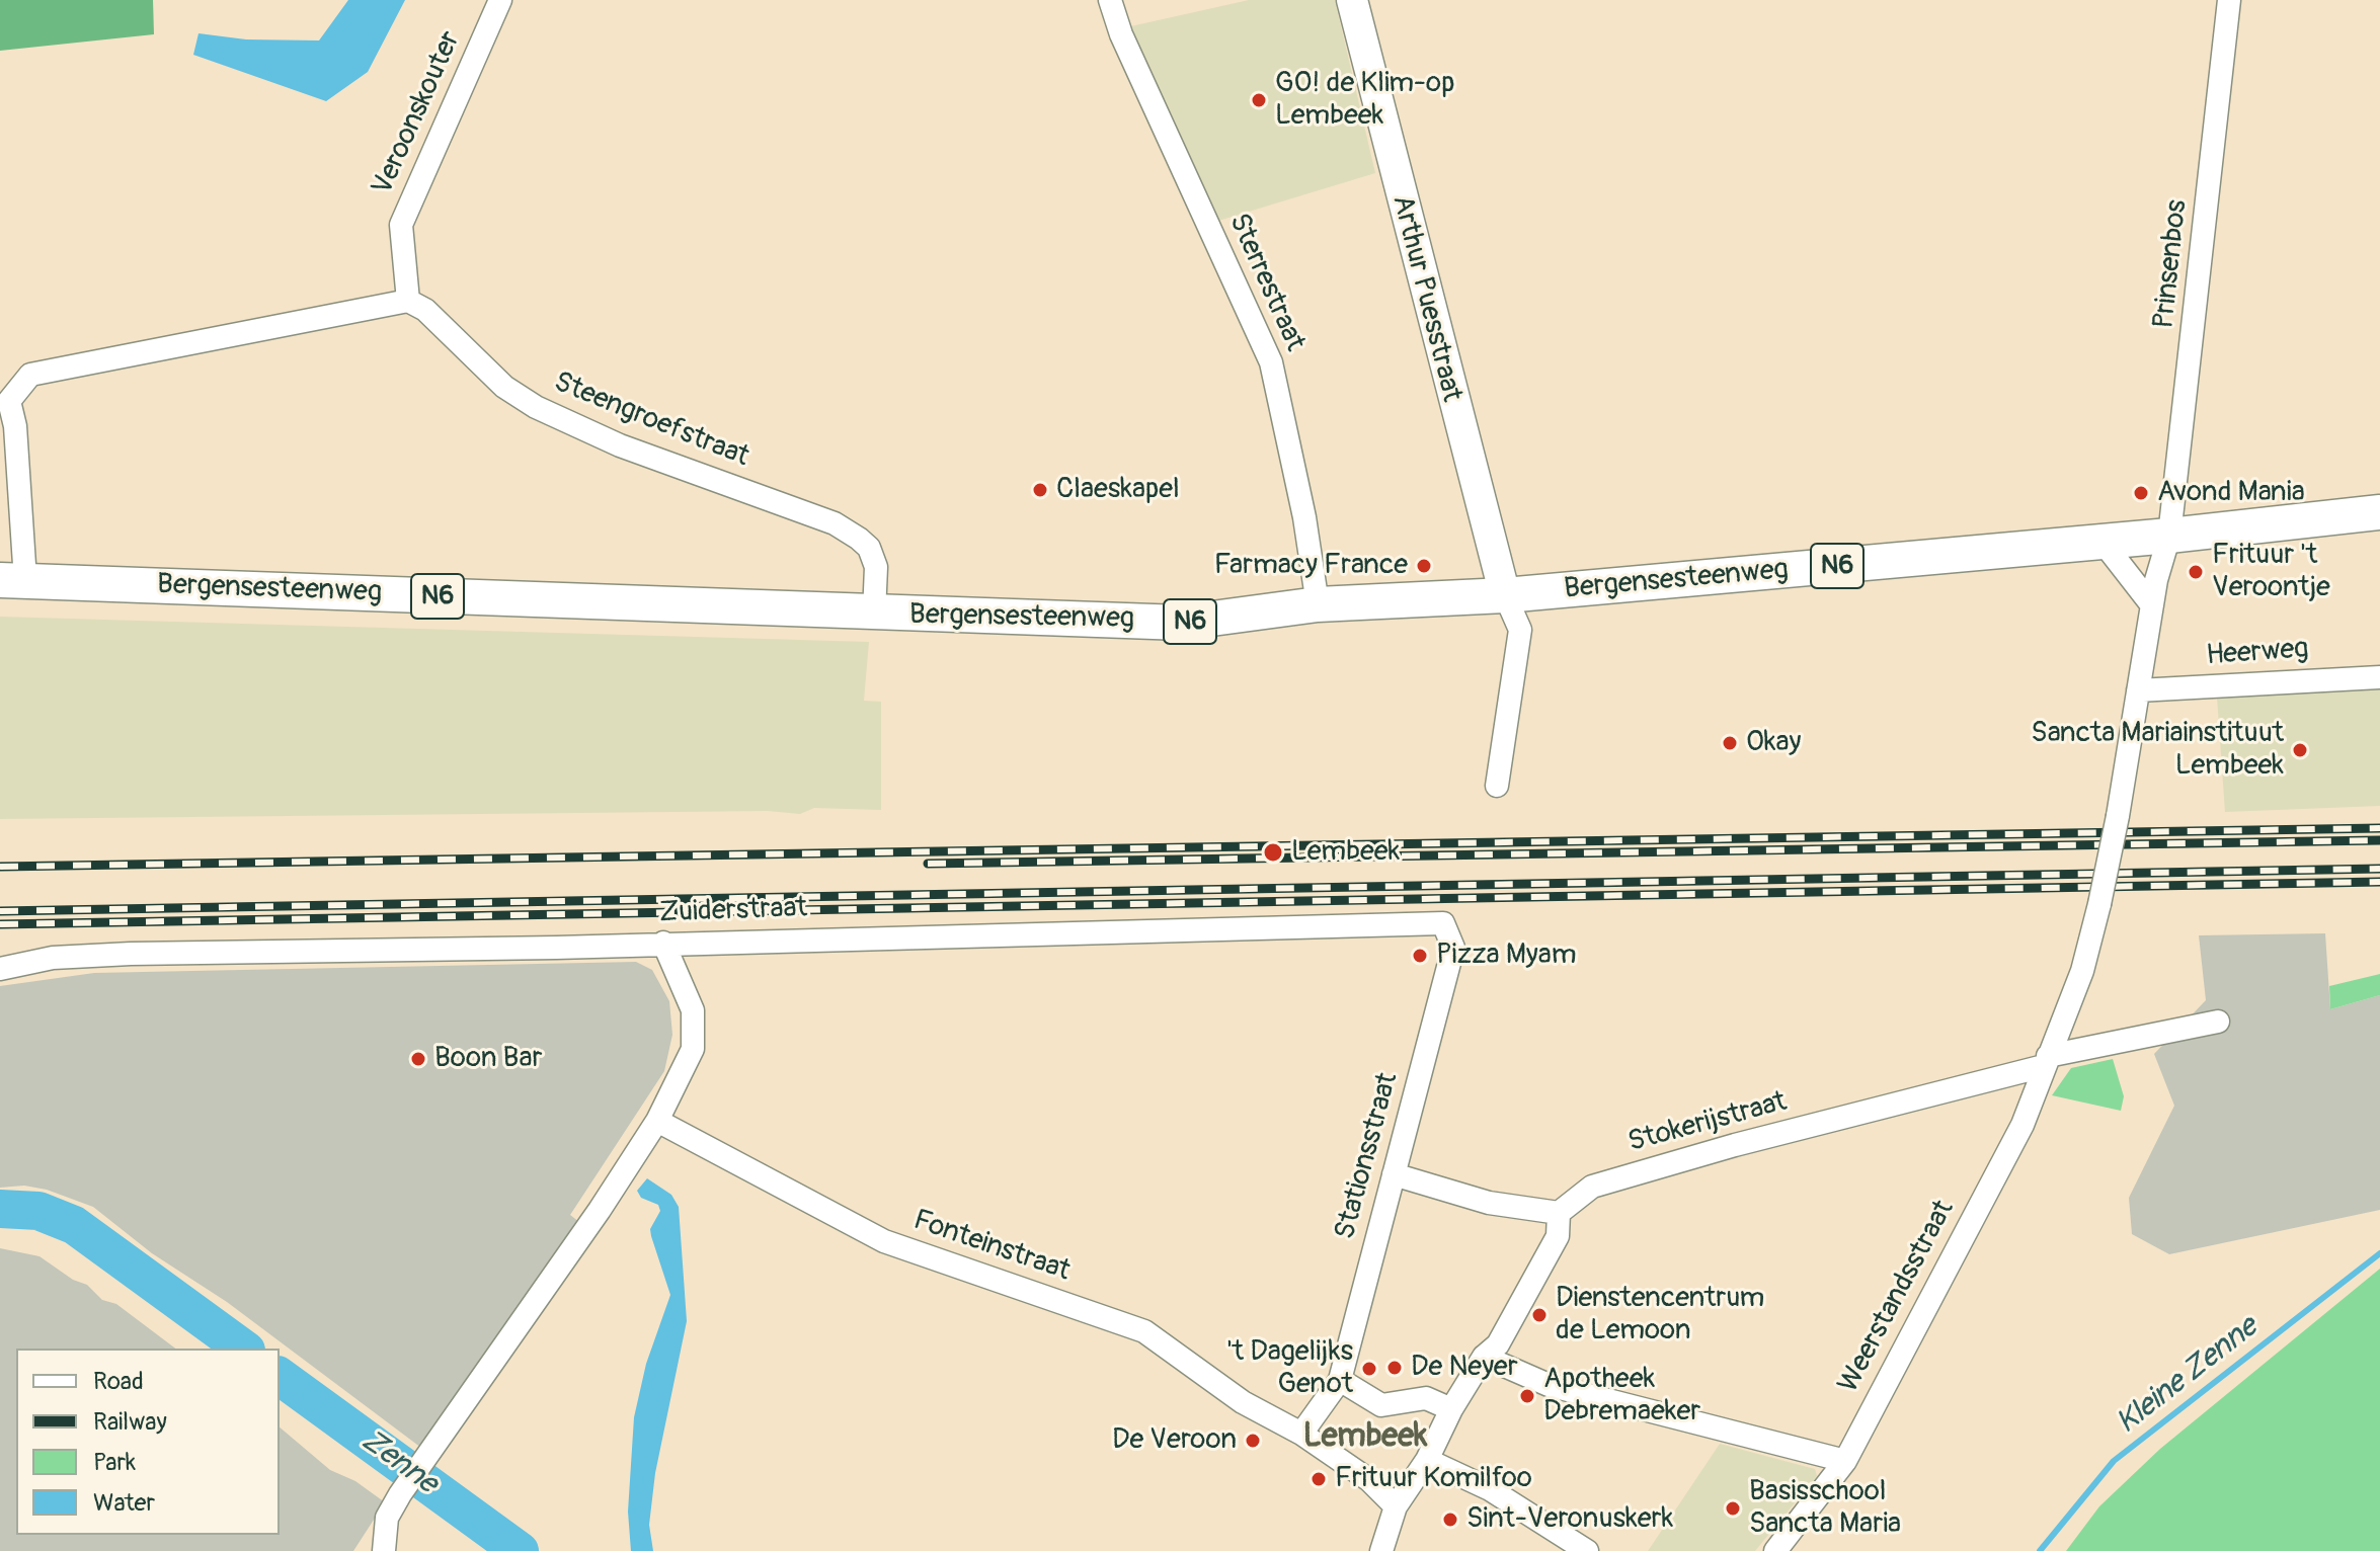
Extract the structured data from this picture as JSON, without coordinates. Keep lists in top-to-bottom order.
{
  "streets": {
    "main road": ["N6", "Bergensesteenweg"],
    "street": [
      "Veroonskouter",
      "Prinsenbos",
      "Sterrestraat",
      "Arthur Puesstraat",
      "Steengroefstraat",
      "Heerweg",
      "Zuiderstraat",
      "Stokerijstraat",
      "Stationsstraat",
      "Fonteinstraat",
      "Weerstandsstraat"
    ]
  },
  "crossings": [
    ["Veroonskouter", "Steengroefstraat"],
    ["Prinsenbos", "Bergensesteenweg"],
    ["Prinsenbos", "Weerstandsstraat"],
    ["Sterrestraat", "Bergensesteenweg"],
    ["Arthur Puesstraat", "Bergensesteenweg"],
    ["Steengroefstraat", "Bergensesteenweg"],
    ["Bergensesteenweg", "Weerstandsstraat"],
    ["Heerweg", "Weerstandsstraat"],
    ["Zuiderstraat", "Stationsstraat"],
    ["Stokerijstraat", "Weerstandsstraat"]
  ],
  "districts": ["Lembeek"],
  "water": ["Kleine Zenne", "Zenne"],
  "places": [
    "GO! de Klim-op Lembeek",
    "Claeskapel",
    "Avond Mania",
    "Farmacy France",
    "Frituur 't Veroontje",
    "Okay",
    "Sancta Mariainstituut Lembeek",
    "Lembeek",
    "Pizza Myam",
    "Boon Bar",
    "Dienstencentrum de Lemoon",
    "De Neyer",
    "'t Dagelijks Genot",
    "Apotheek Debremaeker",
    "De Veroon",
    "Frituur Komilfoo",
    "Basisschool Sancta Maria",
    "Sint-Veronuskerk"
  ],
  "legend": [
    "Road",
    "Railway",
    "Park",
    "Water"
  ]
}
